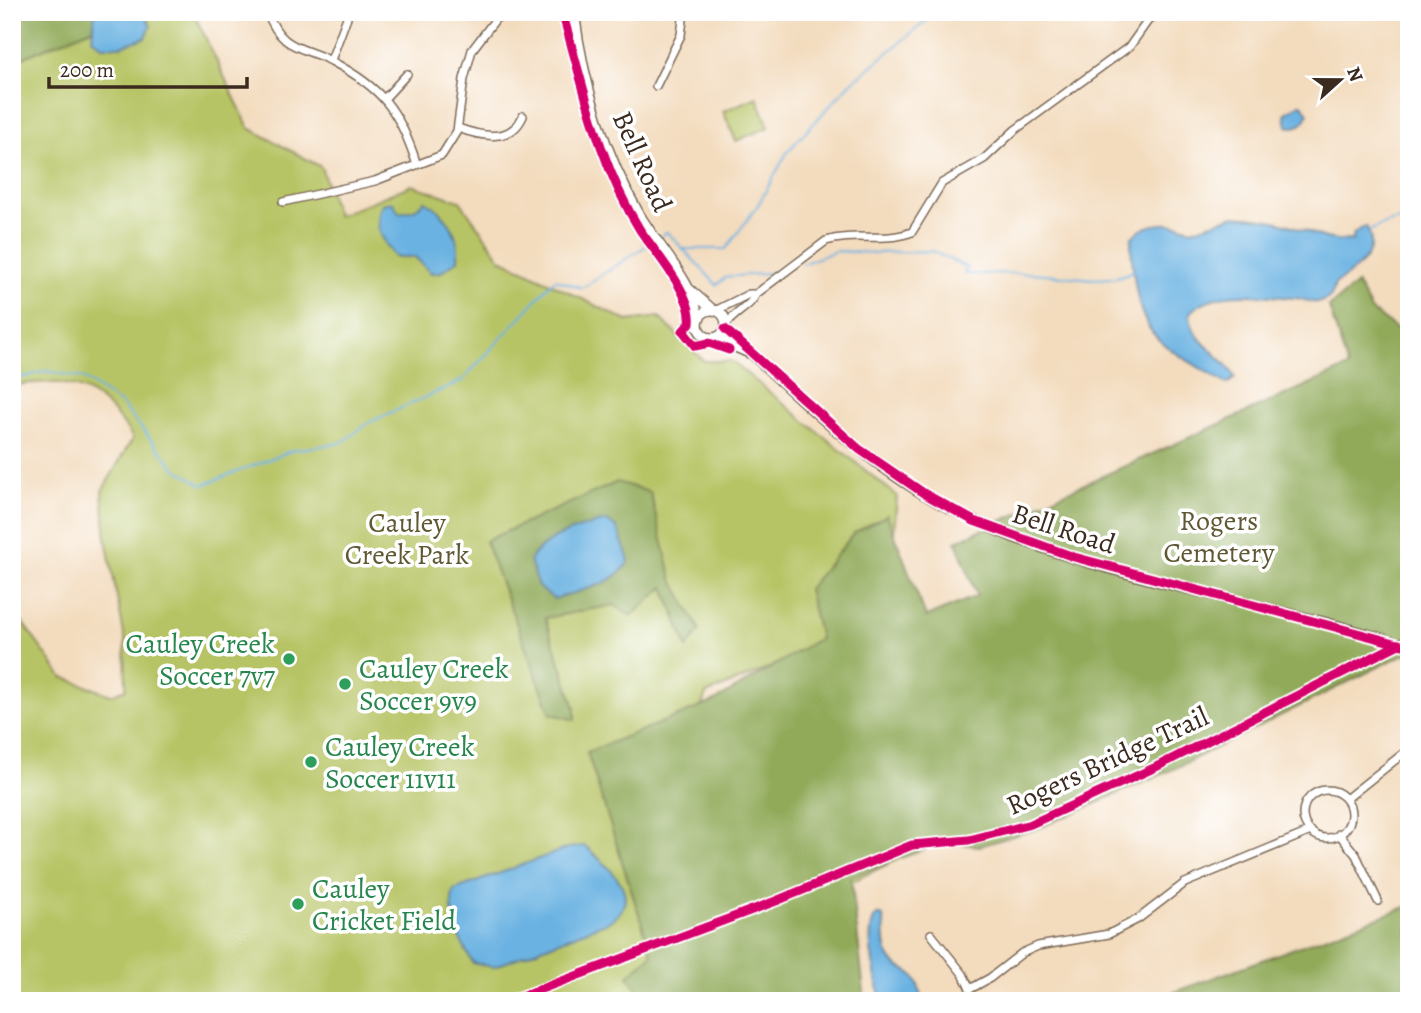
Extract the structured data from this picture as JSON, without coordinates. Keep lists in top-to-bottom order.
{
  "streets": {
    "street": ["Bell Road"],
    "cycle path": ["Rogers Bridge Trail"]
  },
  "parks": ["Rogers Cemetery", "Cauley Creek Park"],
  "places": [
    "Cauley Creek Soccer 7v7",
    "Cauley Creek Soccer 9v9",
    "Cauley Creek Soccer 11v11",
    "Cauley Cricket Field"
  ],
  "scale_bar": "200 m",
  "north": "right"
}
